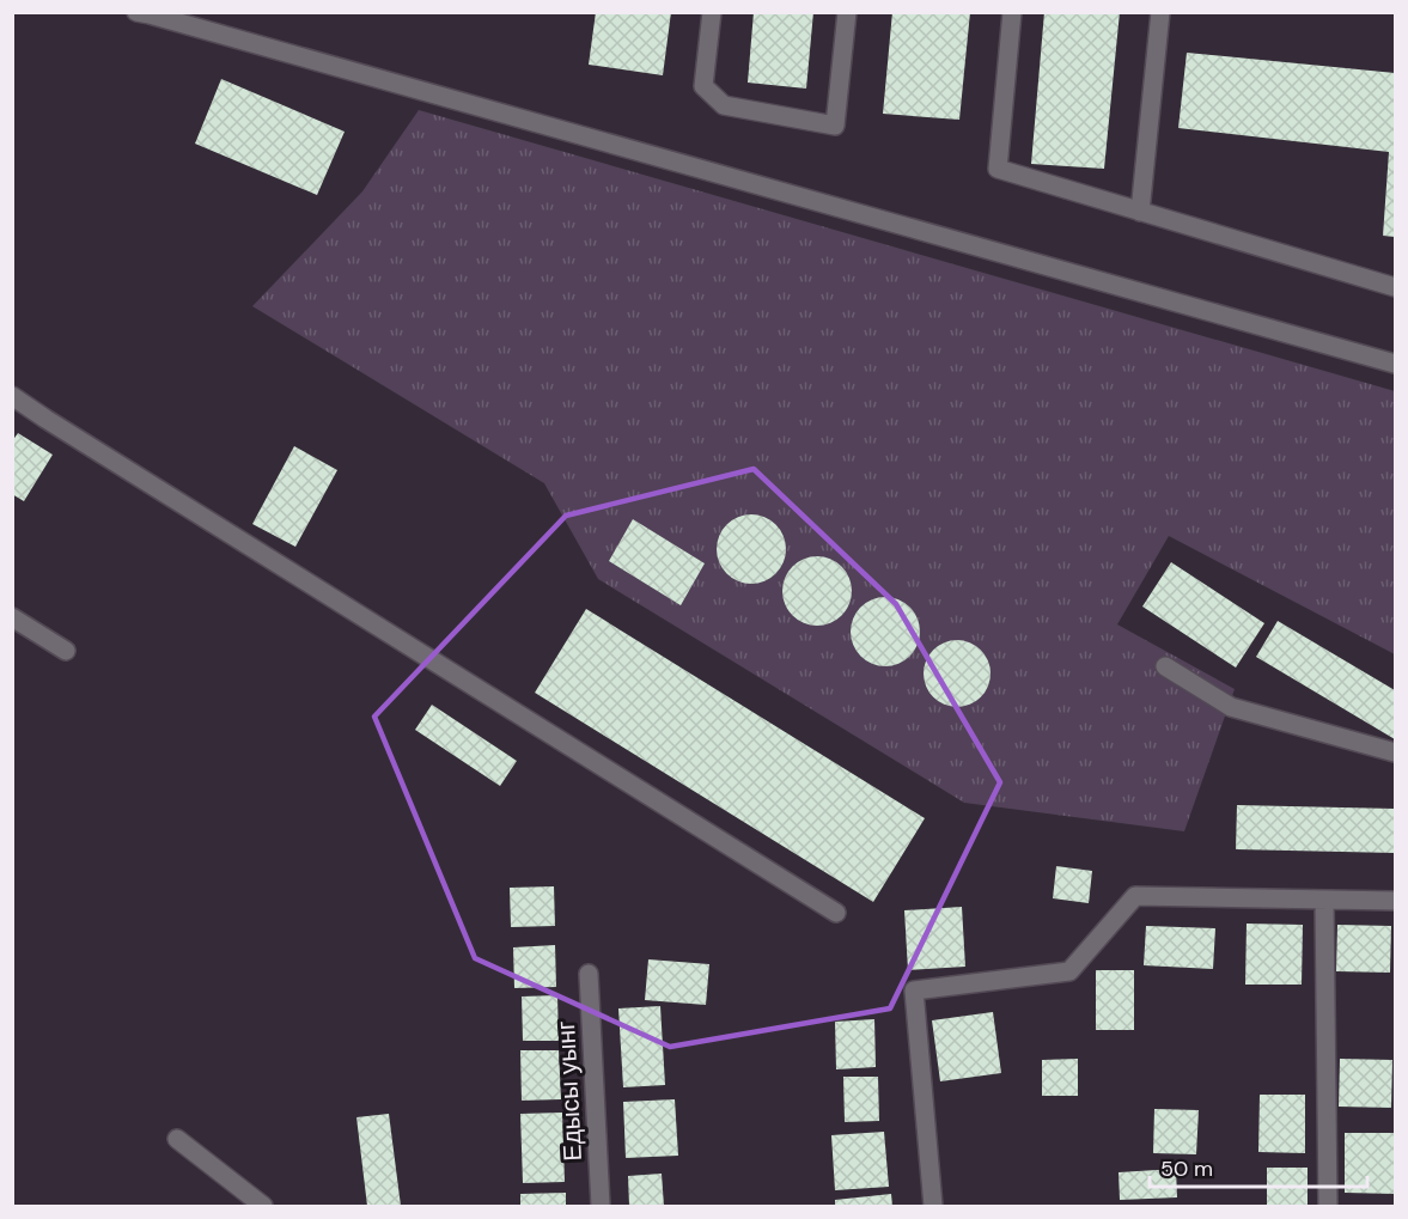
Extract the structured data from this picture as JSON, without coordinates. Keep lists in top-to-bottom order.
{
  "streets": {
    "street": ["Едысы уынг"]
  },
  "scale_bar": "50 m"
}
